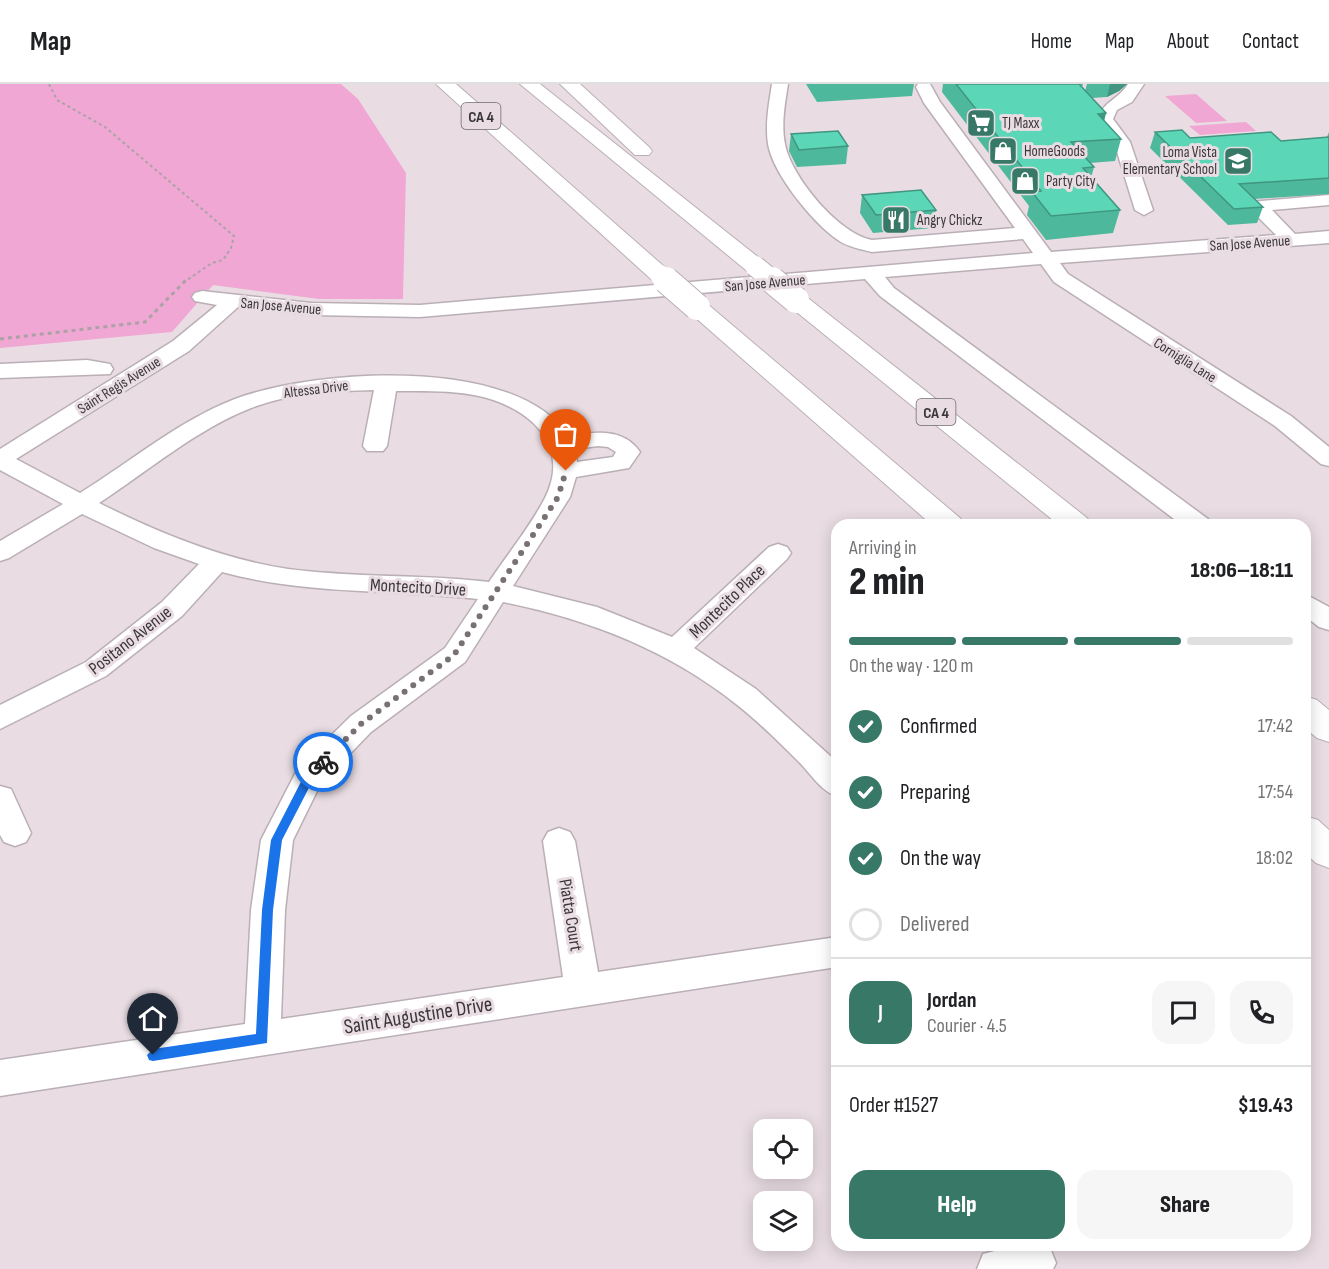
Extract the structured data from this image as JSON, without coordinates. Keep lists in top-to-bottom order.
{
  "streets": {
    "highway": ["CA 4"],
    "street": [
      "San Jose Avenue",
      "Corniglia Lane",
      "Saint Regis Avenue",
      "Altessa Drive",
      "Montecito Drive",
      "Montecito Place",
      "Positano Avenue",
      "Piatta Court",
      "Saint Augustine Drive"
    ]
  },
  "crossings": [
    ["San Jose Avenue", "Corniglia Lane"],
    ["San Jose Avenue", "Saint Regis Avenue"],
    ["Saint Regis Avenue", "Montecito Drive"],
    ["Altessa Drive", "Montecito Drive"],
    ["Altessa Drive", "Saint Augustine Drive"],
    ["Montecito Drive", "Montecito Place"],
    ["Montecito Drive", "Positano Avenue"],
    ["Piatta Court", "Saint Augustine Drive"]
  ],
  "places": {
    "supermarket": ["TJ Maxx"],
    "shop": ["HomeGoods", "Party City"],
    "school or university": ["Loma Vista Elementary School"],
    "restaurant": ["Angry Chickz"]
  },
  "page": {
    "header": "Map",
    "nav": [
      "Home",
      "Map",
      "About",
      "Contact"
    ],
    "heading": ["2 min", "Arriving in", "18:06–18:11"],
    "panel": [
      "Jordan",
      "Courier · 4.5",
      "Order #1527",
      "$19.43"
    ],
    "bar": "On the way · 120 m",
    "list": [
      ["Confirmed", "17:42"],
      ["Preparing", "17:54"],
      ["On the way", "18:02"],
      "Delivered"
    ],
    "round": "J",
    "buttons": ["Help", "Share"]
  }
}
